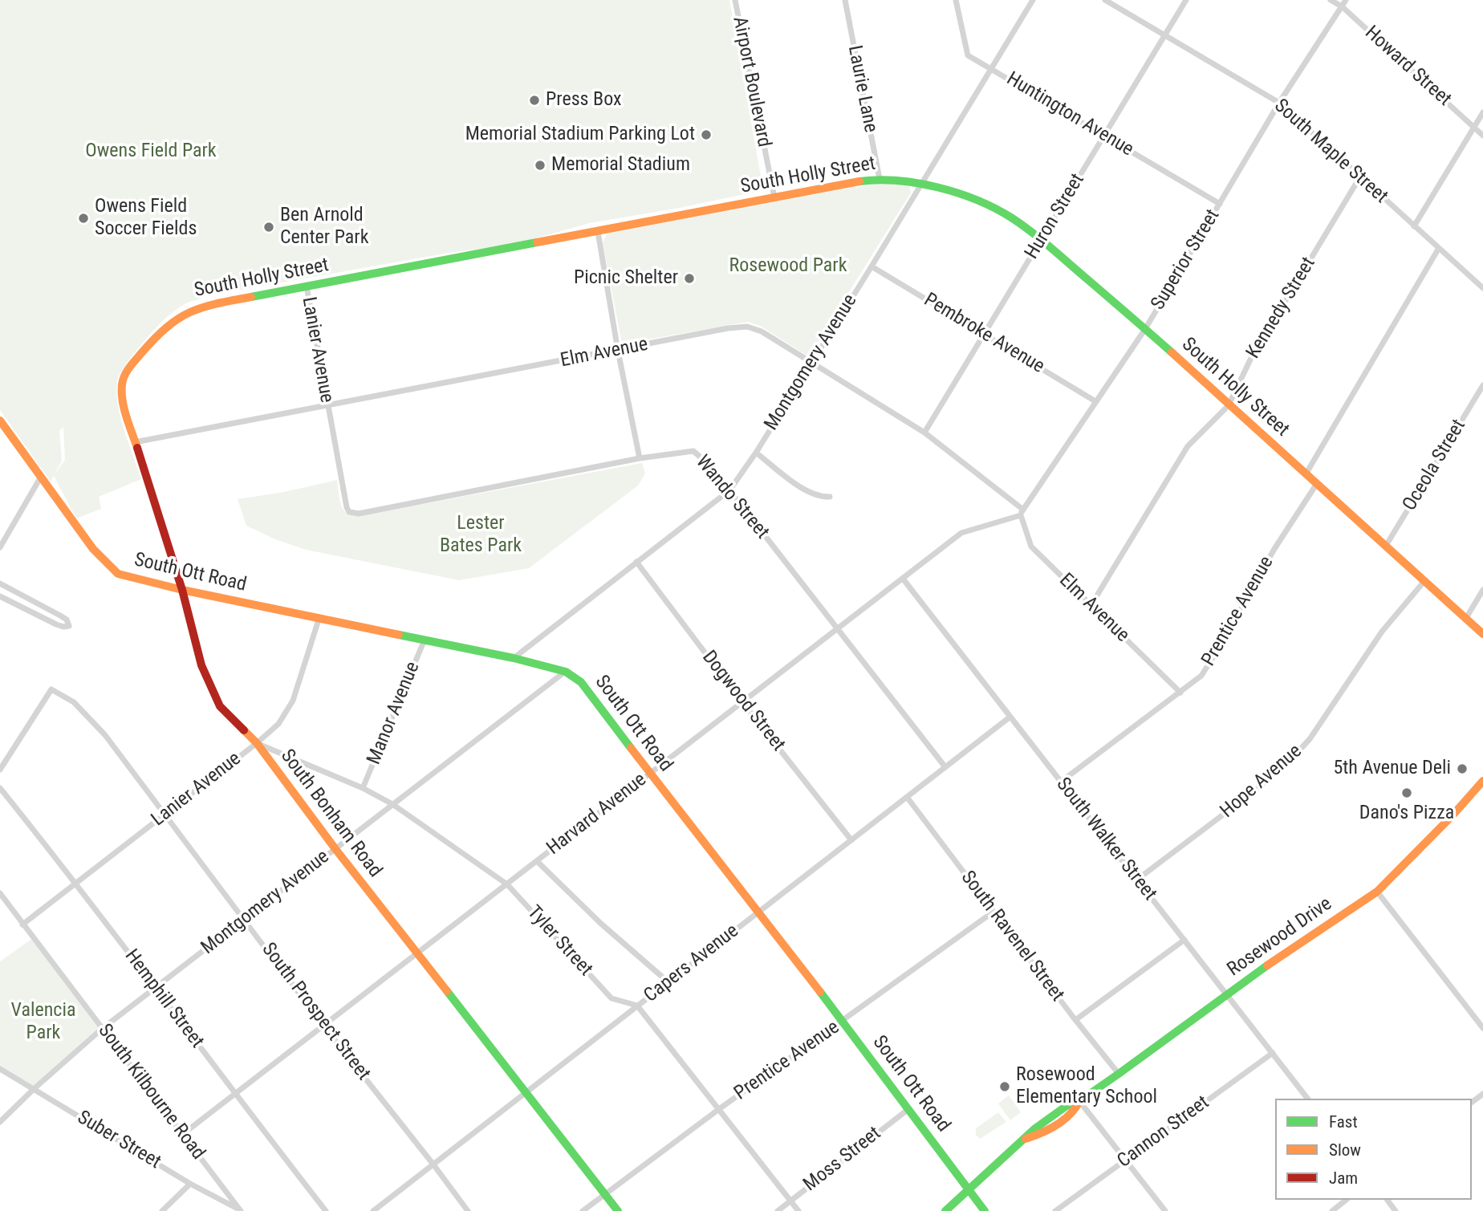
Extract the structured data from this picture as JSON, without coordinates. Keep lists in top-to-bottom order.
{
  "streets": {
    "street": [
      "Howard Street",
      "Airport Boulevard",
      "Laurie Lane",
      "Huntington Avenue",
      "South Maple Street",
      "South Holly Street",
      "Huron Street",
      "Superior Street",
      "Kennedy Street",
      "Pembroke Avenue",
      "Lanier Avenue",
      "Elm Avenue",
      "Montgomery Avenue",
      "Oceola Street",
      "Wando Street",
      "South Ott Road",
      "Prentice Avenue",
      "Dogwood Street",
      "Manor Avenue",
      "Hope Avenue",
      "South Bonham Road",
      "Harvard Avenue",
      "South Walker Street",
      "South Ravenel Street",
      "Rosewood Drive",
      "Tyler Street",
      "Capers Avenue",
      "Hemphill Street",
      "South Prospect Street",
      "South Kilbourne Road",
      "Cannon Street",
      "Suber Street",
      "Moss Street"
    ]
  },
  "crossings": [
    ["Howard Street", "Superior Street"],
    ["Airport Boulevard", "South Holly Street"],
    ["Laurie Lane", "South Holly Street"],
    ["Huntington Avenue", "Huron Street"],
    ["Huntington Avenue", "Superior Street"],
    ["Huntington Avenue", "Montgomery Avenue"],
    ["South Maple Street", "Huron Street"],
    ["South Maple Street", "Superior Street"],
    ["South Maple Street", "Kennedy Street"],
    ["South Holly Street", "Huron Street"],
    ["South Holly Street", "Superior Street"],
    ["South Holly Street", "Kennedy Street"],
    ["South Holly Street", "Lanier Avenue"],
    ["South Holly Street", "Montgomery Avenue"],
    ["South Holly Street", "Oceola Street"],
    ["South Holly Street", "Prentice Avenue"],
    ["South Holly Street", "Hope Avenue"],
    ["South Holly Street", "South Bonham Road"],
    ["Huron Street", "Pembroke Avenue"],
    ["Huron Street", "Elm Avenue"],
    ["Superior Street", "Pembroke Avenue"],
    ["Superior Street", "Elm Avenue"],
    ["Superior Street", "Harvard Avenue"],
    ["Kennedy Street", "Elm Avenue"],
    ["Pembroke Avenue", "Montgomery Avenue"],
    ["Lanier Avenue", "Elm Avenue"],
    ["Lanier Avenue", "Wando Street"],
    ["Lanier Avenue", "South Ott Road"],
    ["Lanier Avenue", "South Bonham Road"],
    ["Lanier Avenue", "Tyler Street"],
    ["Lanier Avenue", "Hemphill Street"],
    ["Lanier Avenue", "South Prospect Street"],
    ["Lanier Avenue", "South Kilbourne Road"],
    ["Elm Avenue", "Montgomery Avenue"],
    ["Elm Avenue", "Prentice Avenue"],
    ["Elm Avenue", "South Bonham Road"],
    ["Elm Avenue", "Harvard Avenue"],
    ["Montgomery Avenue", "Wando Street"],
    ["Montgomery Avenue", "South Ott Road"],
    ["Montgomery Avenue", "Dogwood Street"],
    ["Montgomery Avenue", "South Bonham Road"],
    ["Montgomery Avenue", "Tyler Street"],
    ["Montgomery Avenue", "Hemphill Street"],
    ["Montgomery Avenue", "South Prospect Street"],
    ["Montgomery Avenue", "South Kilbourne Road"],
    ["Montgomery Avenue", "Suber Street"],
    ["Wando Street", "Harvard Avenue"],
    ["Wando Street", "Capers Avenue"],
    ["South Ott Road", "Prentice Avenue"],
    ["South Ott Road", "Manor Avenue"],
    ["South Ott Road", "South Bonham Road"],
    ["South Ott Road", "Harvard Avenue"],
    ["South Ott Road", "Rosewood Drive"],
    ["South Ott Road", "Capers Avenue"],
    ["South Ott Road", "Moss Street"],
    ["Prentice Avenue", "South Bonham Road"],
    ["Prentice Avenue", "South Walker Street"],
    ["Prentice Avenue", "South Ravenel Street"],
    ["Dogwood Street", "Harvard Avenue"],
    ["Dogwood Street", "Capers Avenue"],
    ["Manor Avenue", "Tyler Street"],
    ["Hope Avenue", "South Walker Street"],
    ["South Bonham Road", "Harvard Avenue"],
    ["South Bonham Road", "Tyler Street"],
    ["South Bonham Road", "Capers Avenue"],
    ["Harvard Avenue", "South Walker Street"],
    ["Harvard Avenue", "Tyler Street"],
    ["Harvard Avenue", "Hemphill Street"],
    ["Harvard Avenue", "South Prospect Street"],
    ["Harvard Avenue", "South Kilbourne Road"],
    ["South Walker Street", "Rosewood Drive"],
    ["South Walker Street", "Capers Avenue"],
    ["South Walker Street", "Cannon Street"],
    ["South Ravenel Street", "Rosewood Drive"],
    ["South Ravenel Street", "Capers Avenue"],
    ["Tyler Street", "Capers Avenue"],
    ["Capers Avenue", "South Prospect Street"],
    ["South Kilbourne Road", "Suber Street"]
  ],
  "parks": [
    "Owens Field Park",
    "Rosewood Park",
    "Lester Bates Park",
    "Valencia Park"
  ],
  "places": [
    "Press Box",
    "Memorial Stadium Parking Lot",
    "Memorial Stadium",
    "Owens Field Soccer Fields",
    "Ben Arnold Center Park",
    "Picnic Shelter",
    "5th Avenue Deli",
    "Dano's Pizza",
    "Rosewood Elementary School"
  ],
  "legend": ["Fast", "Slow", "Jam"]
}
